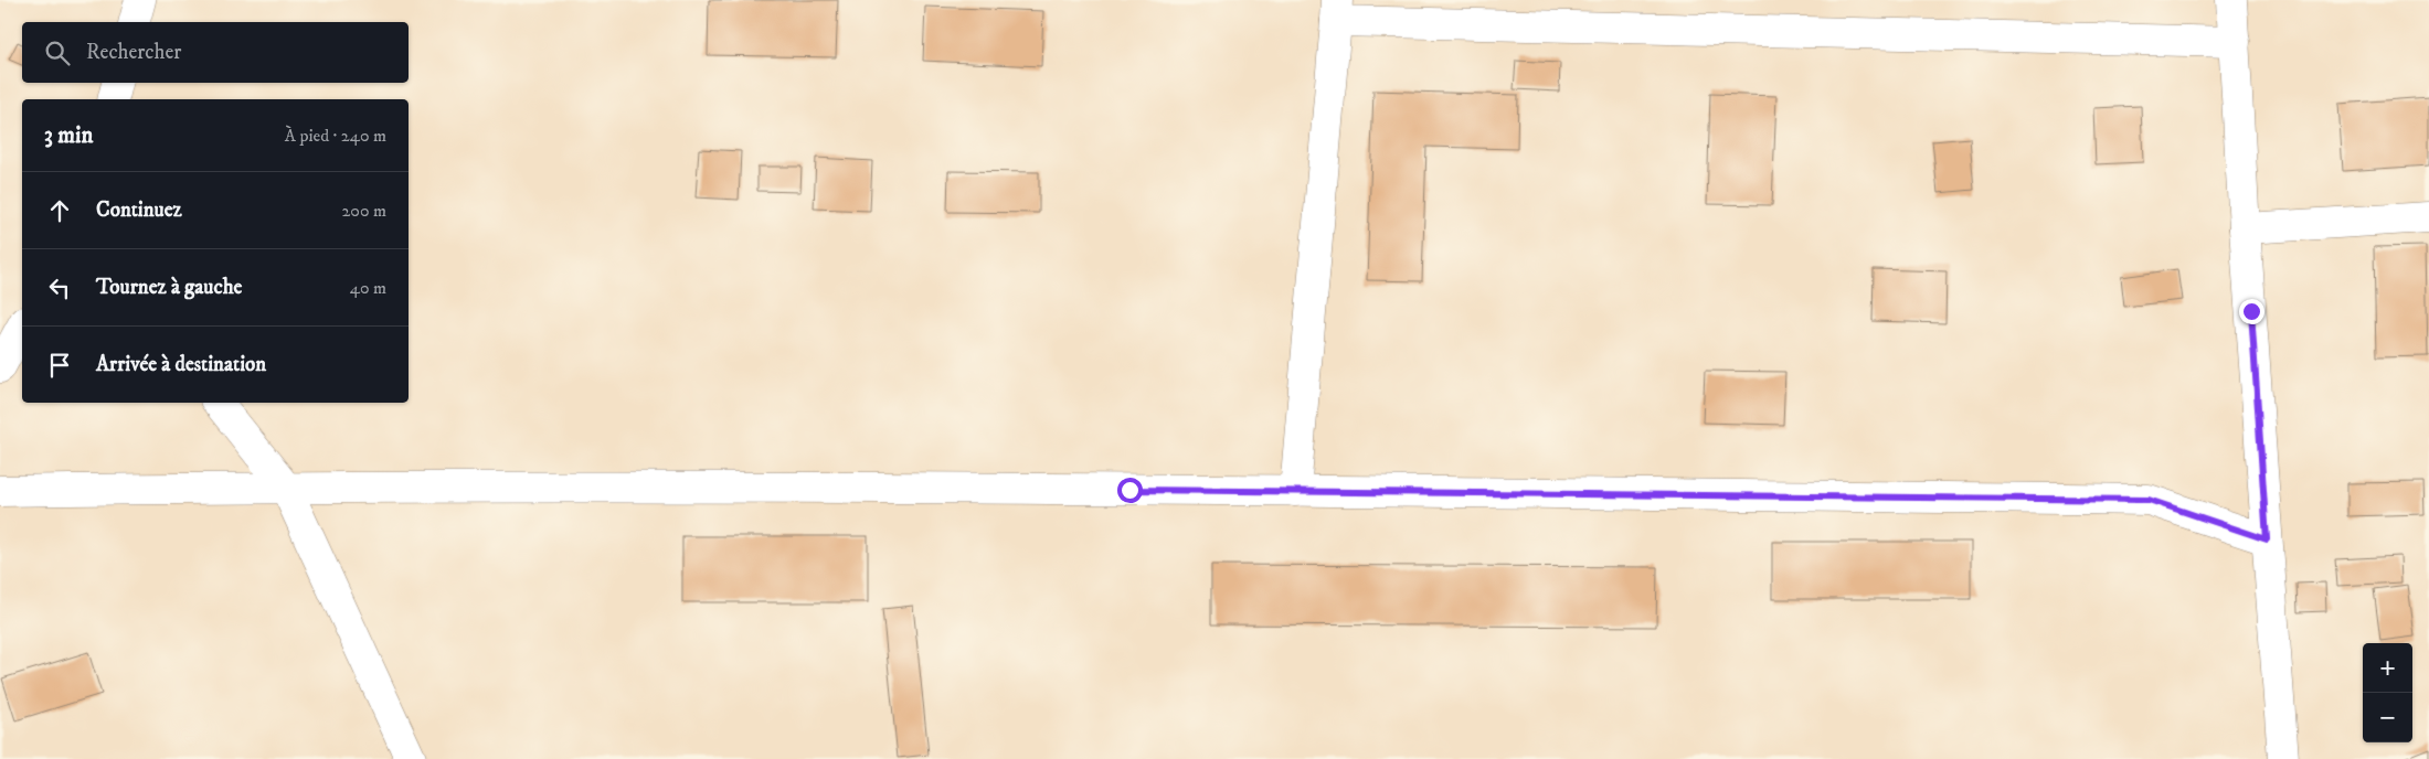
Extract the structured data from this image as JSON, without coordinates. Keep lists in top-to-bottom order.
{
  "page": {
    "search": "Rechercher",
    "heading": ["3 min", "À pied · 240 m"],
    "list": [
      ["Continuez", "200 m"],
      ["Tournez à gauche", "40 m"],
      "Arrivée à destination"
    ],
    "map_buttons": ["+", "−"]
  }
}
